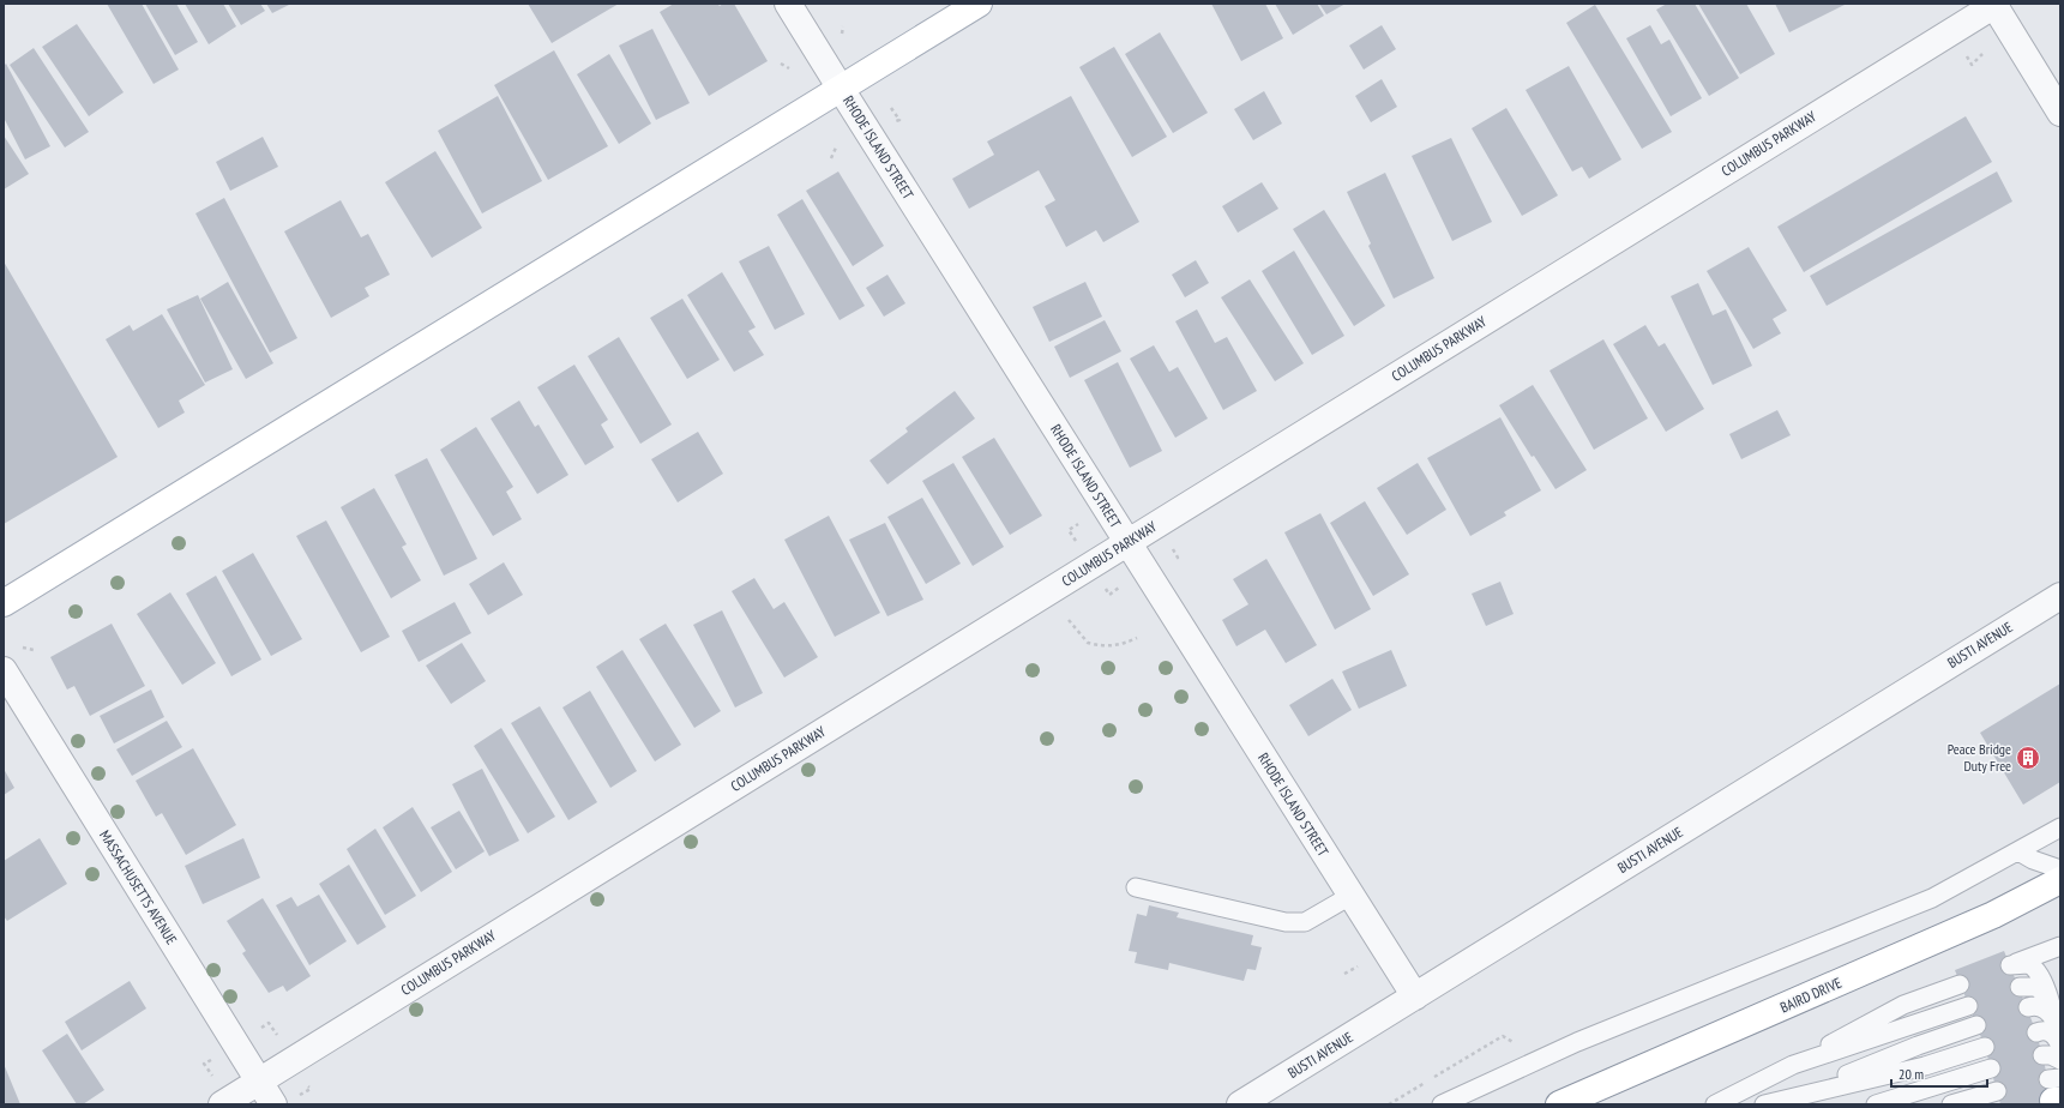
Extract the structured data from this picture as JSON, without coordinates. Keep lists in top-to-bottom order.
{
  "streets": {
    "main road": ["BAIRD DRIVE"],
    "street": [
      "COLUMBUS PARKWAY",
      "RHODE ISLAND STREET",
      "BUSTI AVENUE",
      "MASSACHUSETTS AVENUE"
    ]
  },
  "crossings": [
    ["COLUMBUS PARKWAY", "RHODE ISLAND STREET"],
    ["COLUMBUS PARKWAY", "MASSACHUSETTS AVENUE"],
    ["RHODE ISLAND STREET", "BUSTI AVENUE"]
  ],
  "places": {
    "building": ["Peace Bridge Duty Free"]
  },
  "scale_bar": "20 m"
}
